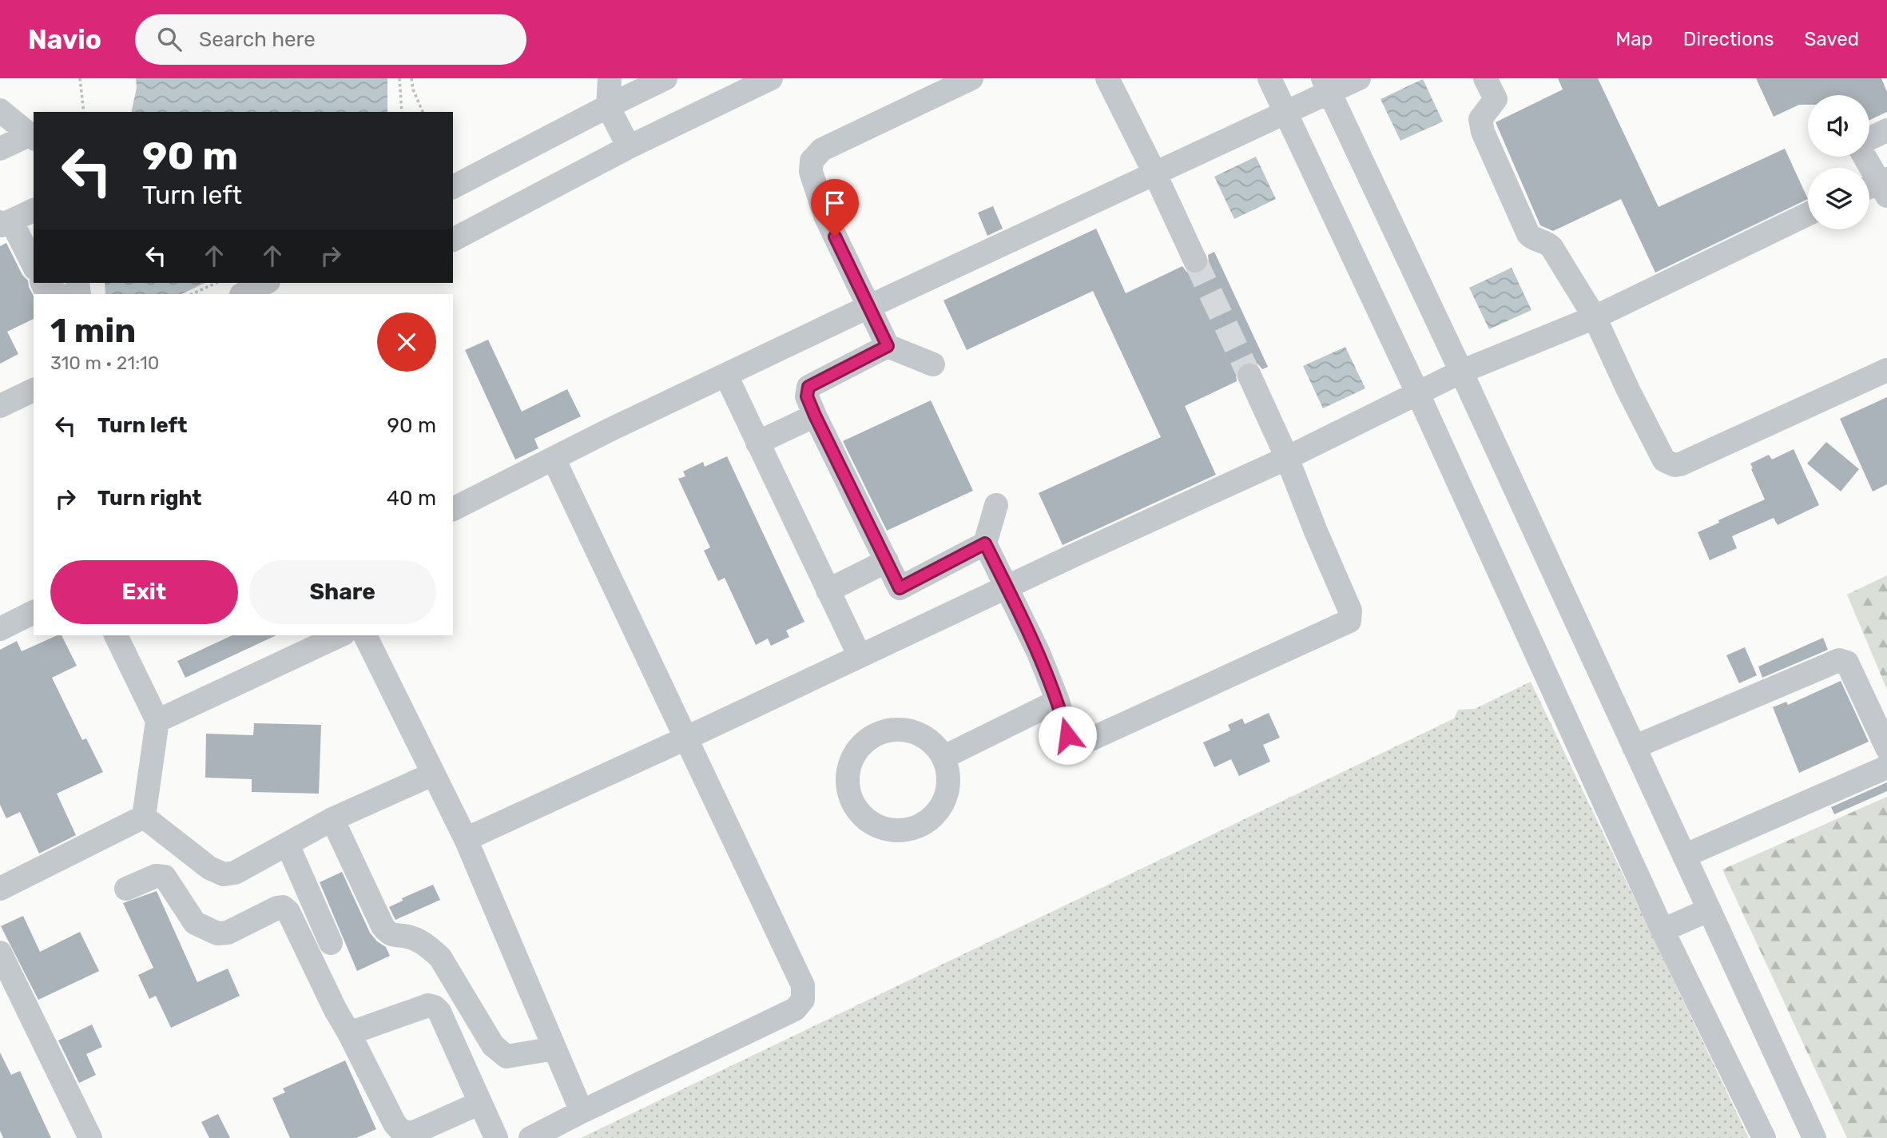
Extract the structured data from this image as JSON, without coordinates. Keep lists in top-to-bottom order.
{
  "page": {
    "header": "Navio",
    "search": "Search here",
    "nav": ["Map", "Directions", "Saved"],
    "turn": ["90 m", "Turn left"],
    "heading": ["1 min", "310 m · 21:10"],
    "list": [
      {
        "name": "Turn left",
        "value": "90 m"
      },
      {
        "name": "Turn right",
        "value": "40 m"
      }
    ],
    "buttons": ["Exit", "Share"]
  }
}
